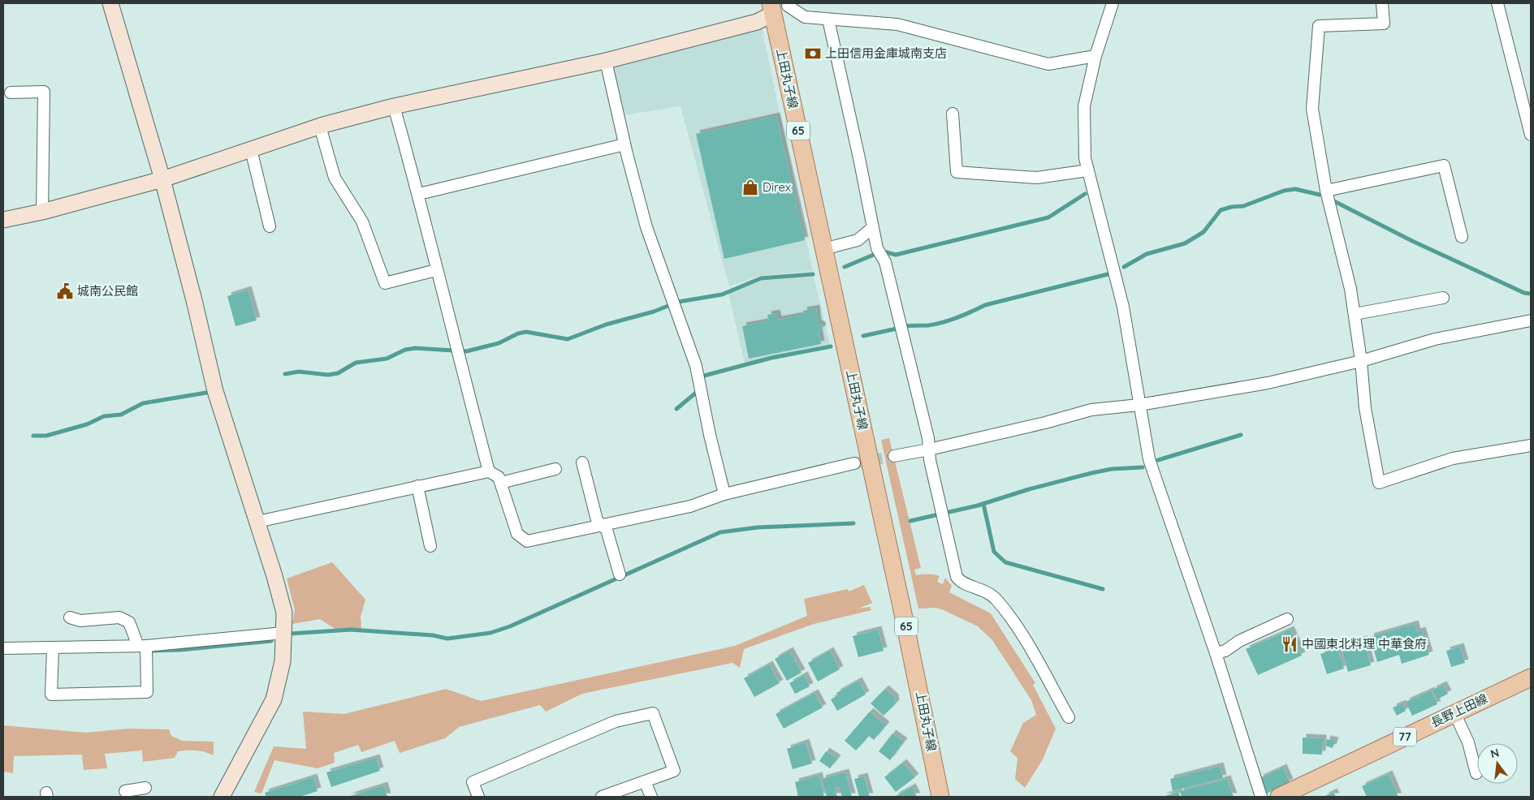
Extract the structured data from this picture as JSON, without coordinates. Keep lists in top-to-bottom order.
{
  "streets": {
    "main road": [
      "上田丸子線",
      "65",
      "長野上田線",
      "77"
    ]
  },
  "places": {
    "bank": ["上田信用金庫城南支店"],
    "shop": ["Direx"],
    "public building": ["城南公民館"],
    "restaurant": ["中國東北料理 中華食府"]
  },
  "north": "top"
}
